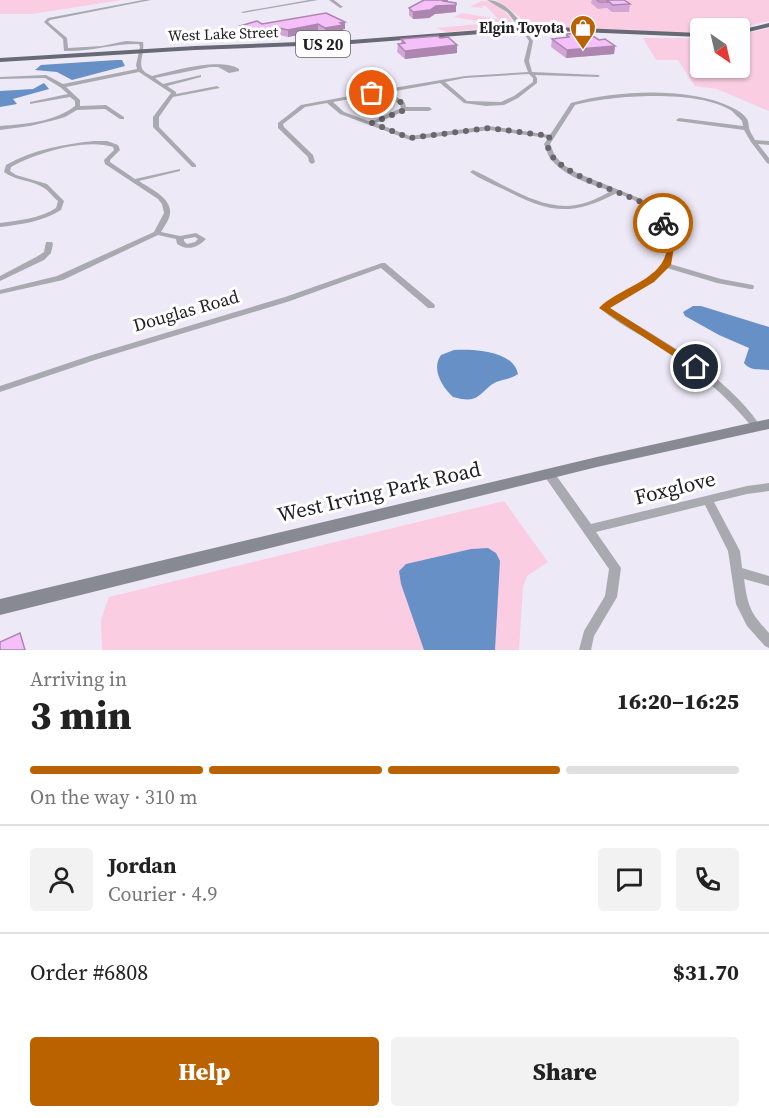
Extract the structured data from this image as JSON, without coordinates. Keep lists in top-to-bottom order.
{
  "streets": {
    "highway": ["West Lake Street", "US 20"],
    "main road": ["West Irving Park Road"],
    "street": ["Douglas Road", "Foxglove"]
  },
  "places": {
    "shop": ["Elgin Toyota"]
  },
  "north": "bottom right",
  "page": {
    "heading": ["3 min", "Arriving in", "16:20–16:25"],
    "panel": [
      "Jordan",
      "Courier · 4.9",
      "Order #6808",
      "$31.70"
    ],
    "bar": "On the way · 310 m",
    "buttons": ["Help", "Share"]
  }
}
